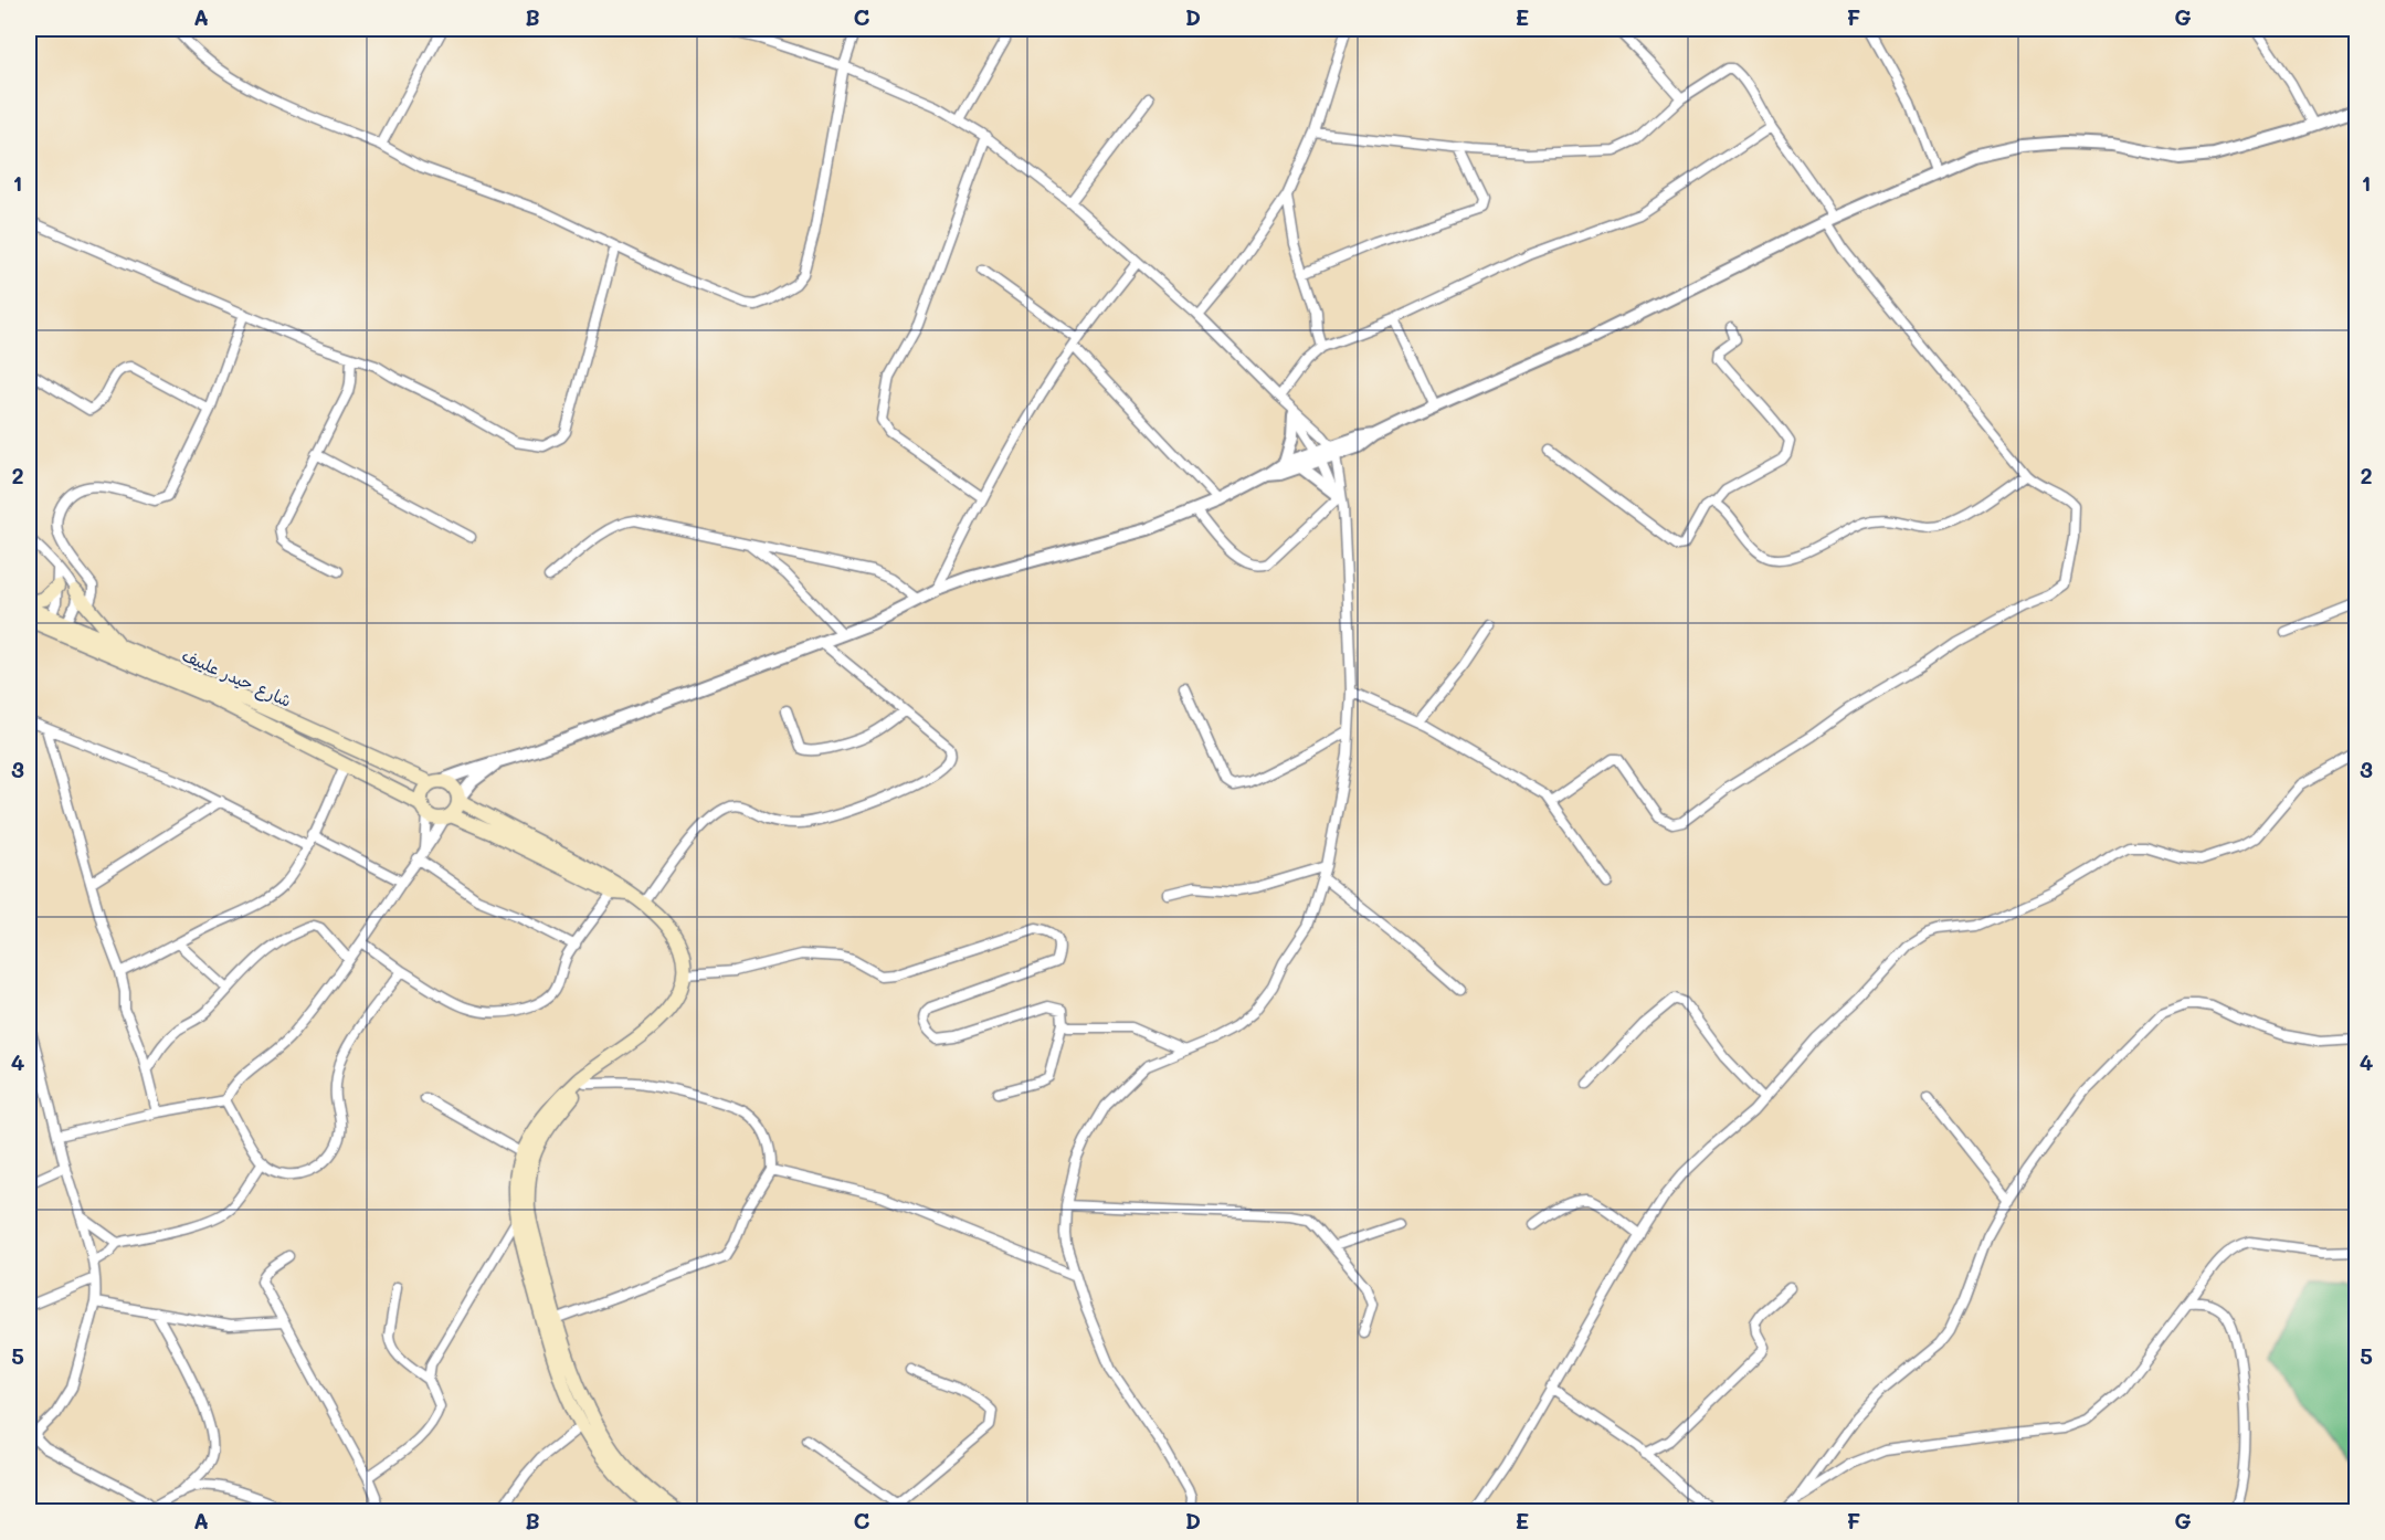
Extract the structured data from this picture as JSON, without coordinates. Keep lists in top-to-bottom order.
{
  "streets": {
    "main road": ["شارع حيدر علييف"]
  },
  "grid": {
    "columns": [
      "A",
      "B",
      "C",
      "D",
      "E",
      "F",
      "G"
    ],
    "rows": [
      "1",
      "2",
      "3",
      "4",
      "5"
    ]
  }
}
